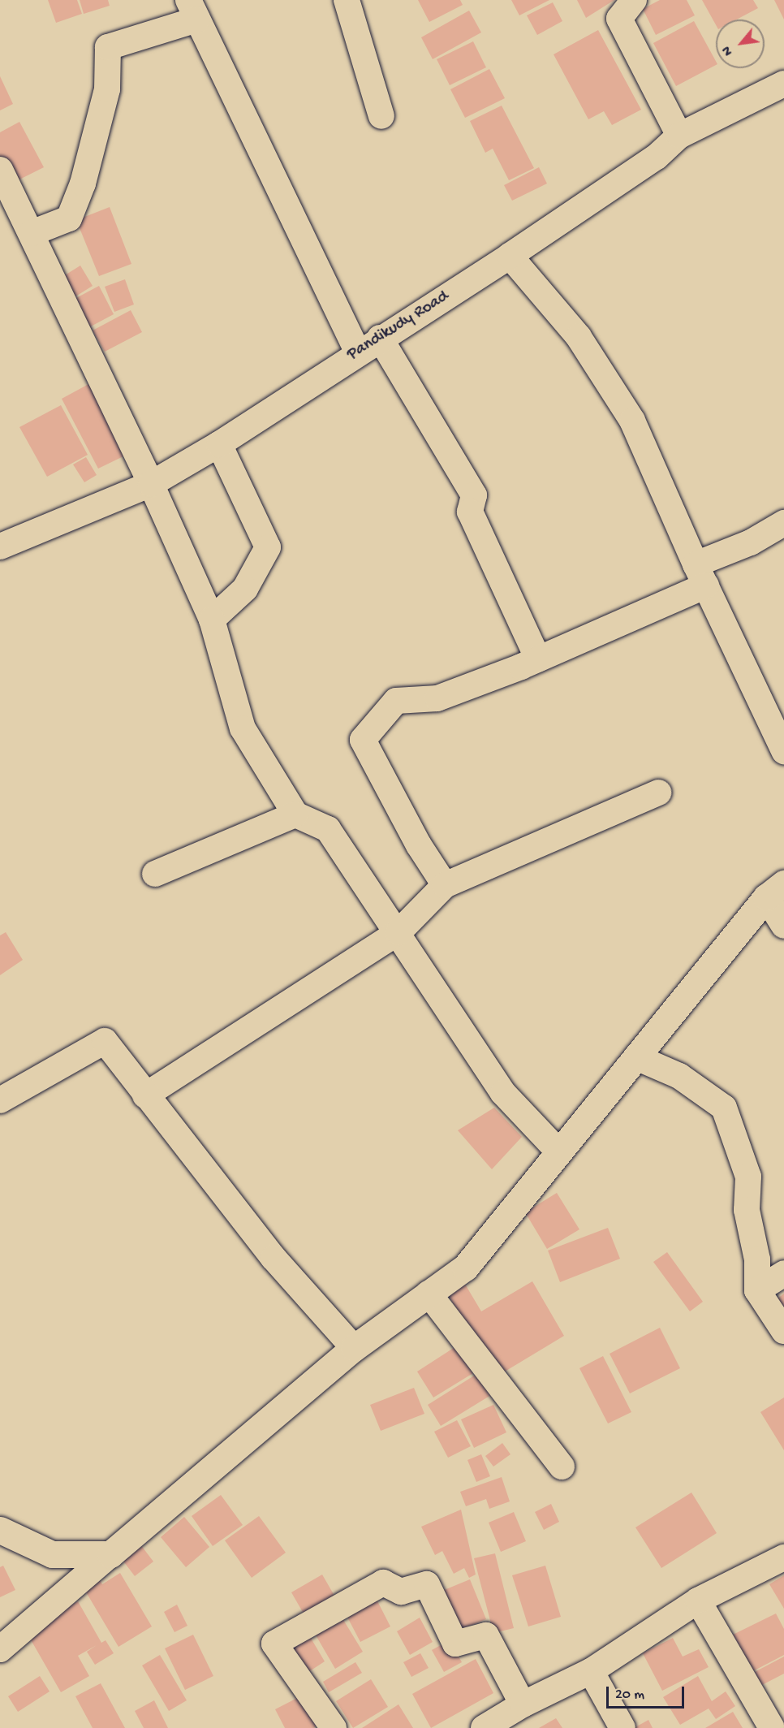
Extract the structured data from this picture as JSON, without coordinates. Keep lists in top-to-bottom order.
{
  "streets": {
    "street": ["Pandikudy Road"]
  },
  "scale_bar": "20 m",
  "north": "bottom left"
}
